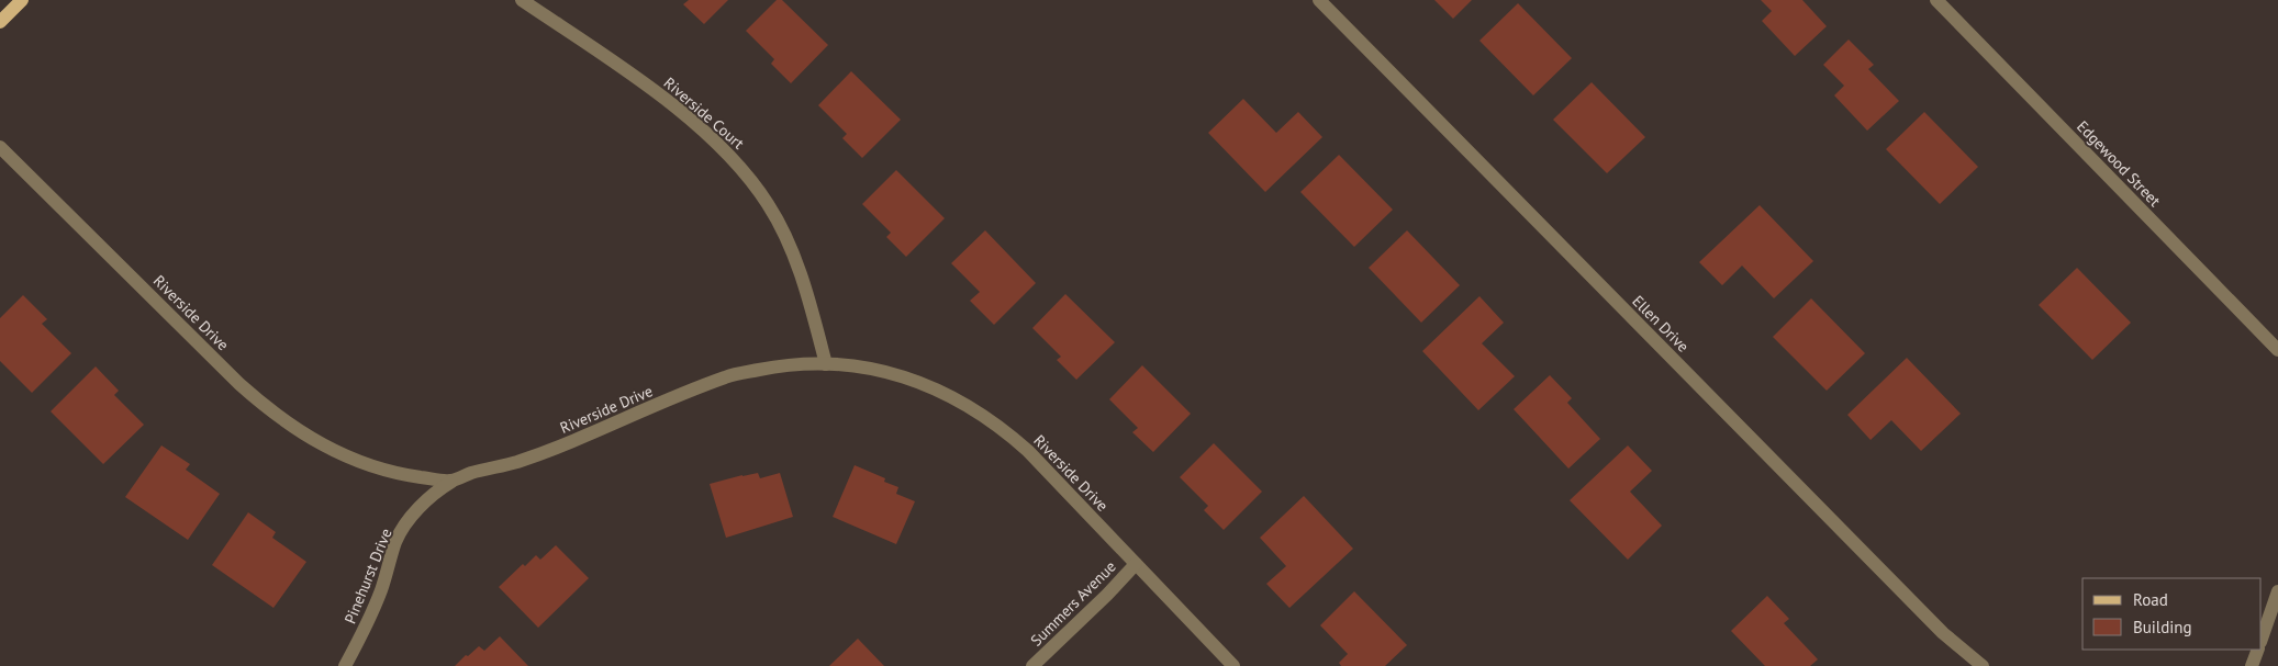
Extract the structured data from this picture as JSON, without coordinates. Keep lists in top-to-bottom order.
{
  "streets": {
    "street": [
      "Riverside Court",
      "Edgewood Street",
      "Riverside Drive",
      "Ellen Drive",
      "Pinehurst Drive",
      "Summers Avenue"
    ]
  },
  "crossings": [
    ["Riverside Court", "Riverside Drive"],
    ["Riverside Drive", "Pinehurst Drive"],
    ["Riverside Drive", "Summers Avenue"]
  ],
  "legend": ["Road", "Building"]
}
